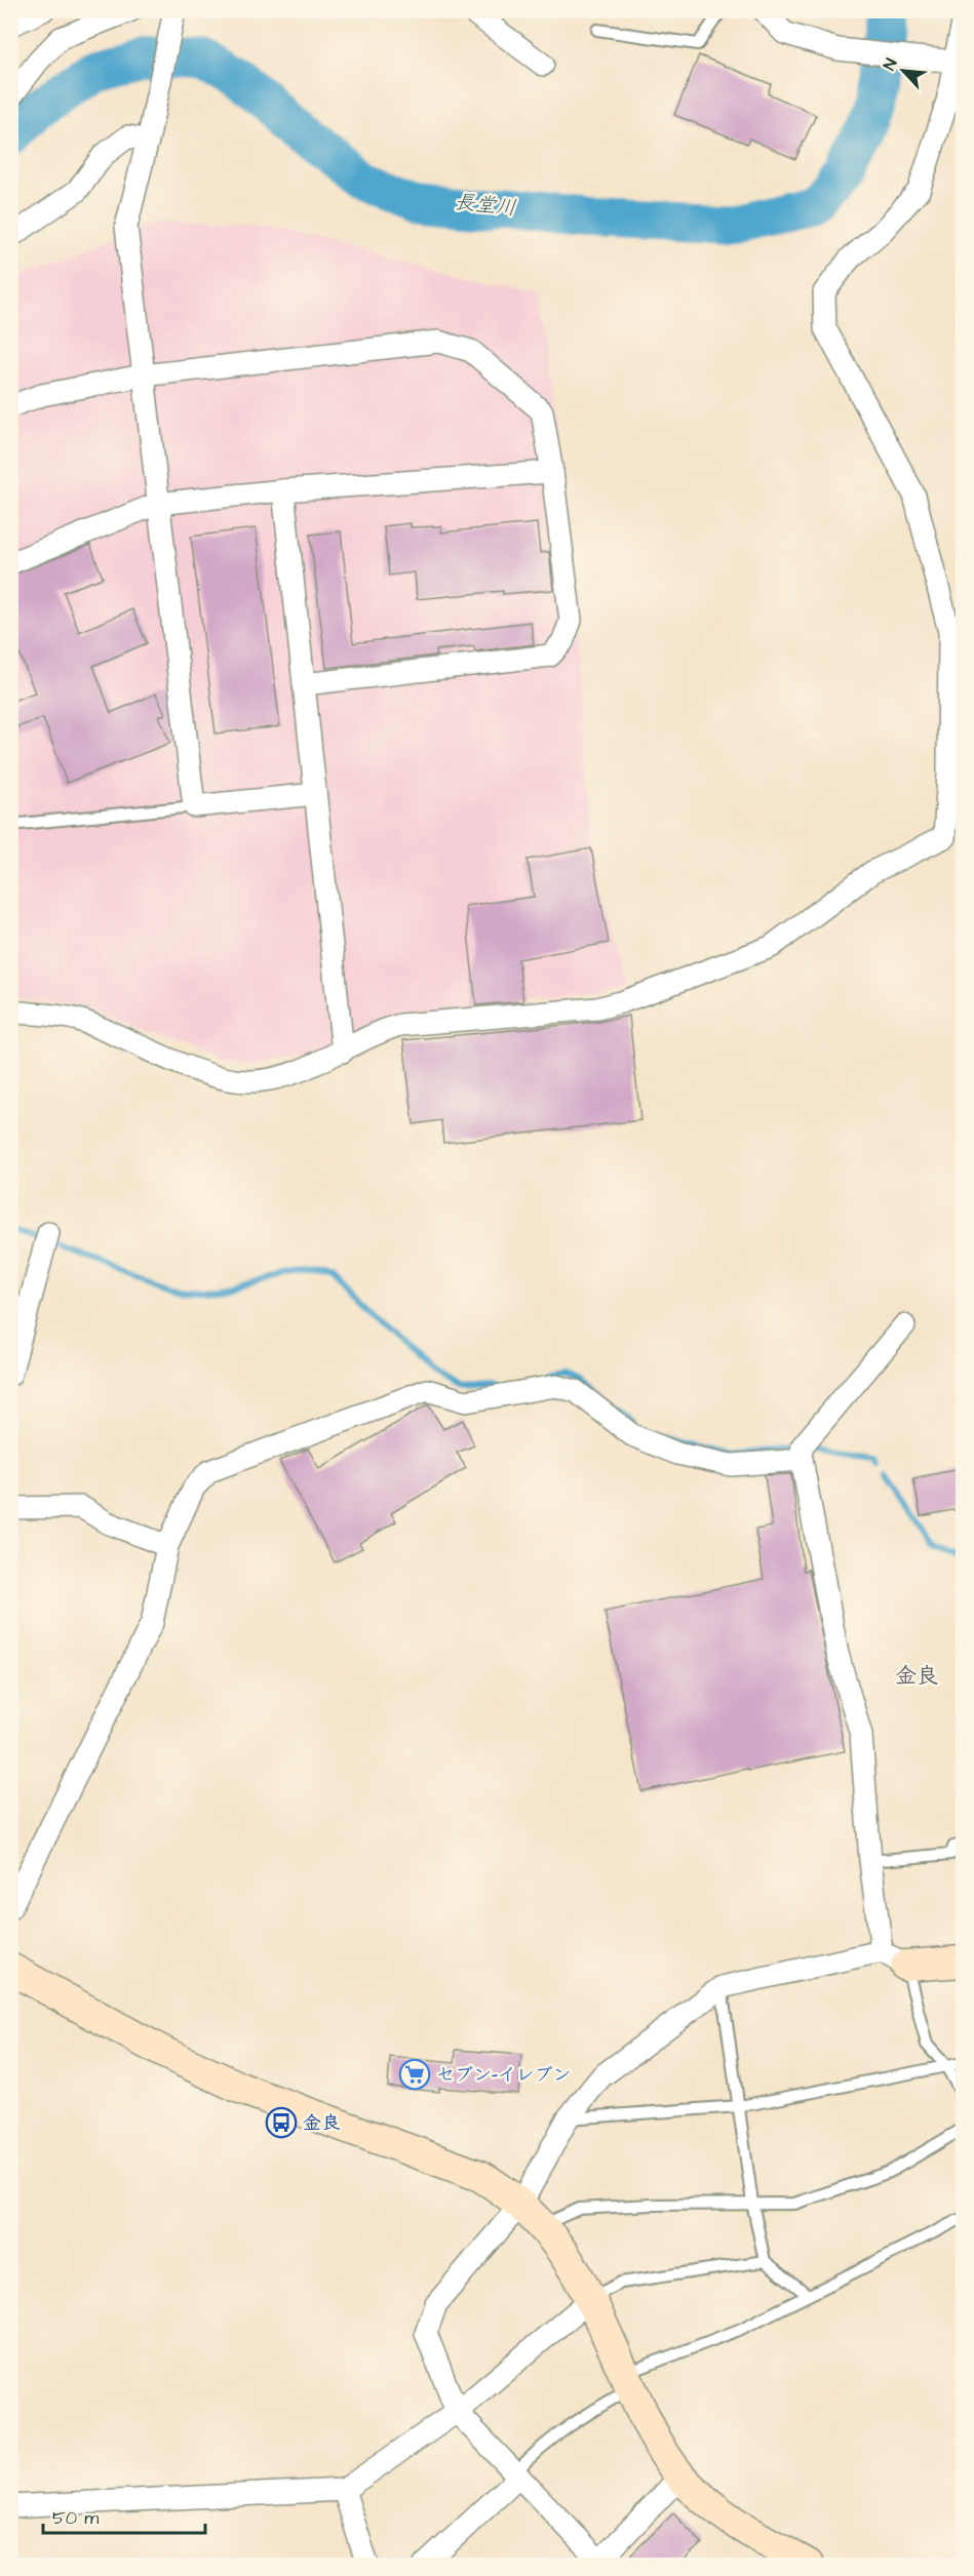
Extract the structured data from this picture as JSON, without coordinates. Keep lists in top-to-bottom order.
{
  "districts": ["金良"],
  "water": ["長堂川"],
  "places": {
    "supermarket": ["セブン-イレブン"],
    "bus stop": ["金良"]
  },
  "scale_bar": "50 m",
  "north": "top left"
}
